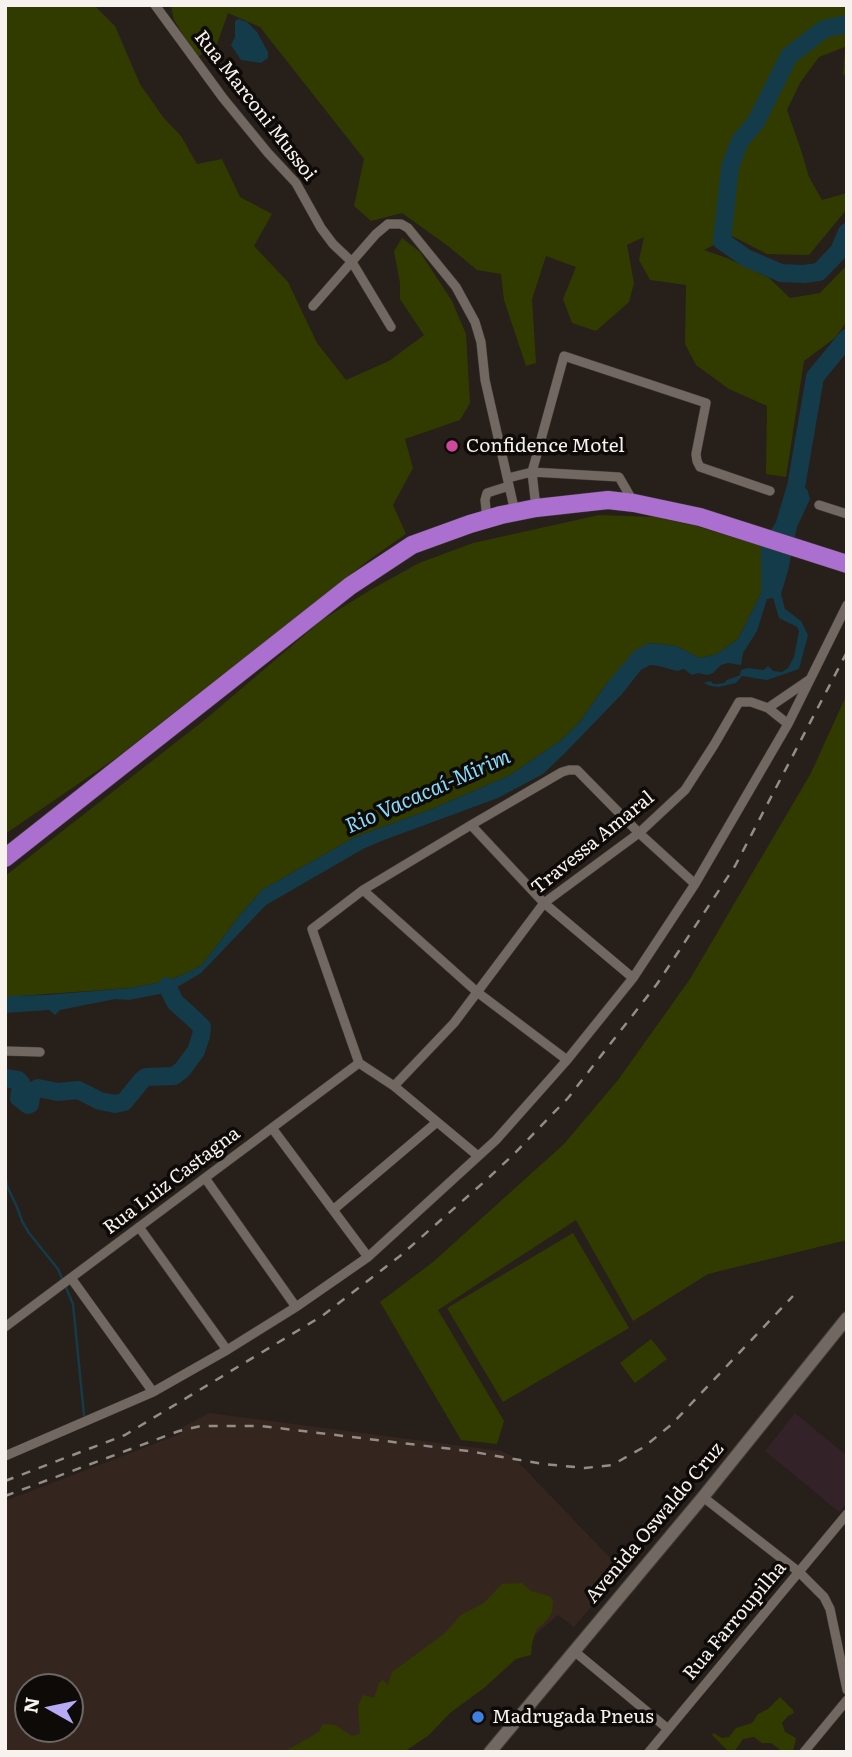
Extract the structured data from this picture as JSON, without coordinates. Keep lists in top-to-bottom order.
{
  "streets": {
    "street": [
      "Rua Marconi Mussoi",
      "Travessa Amaral",
      "Rua Luiz Castagna",
      "Avenida Oswaldo Cruz",
      "Rua Farroupilha"
    ]
  },
  "water": ["Rio Vacacaí-Mirim"],
  "places": ["Confidence Motel", "Madrugada Pneus"],
  "north": "left"
}
